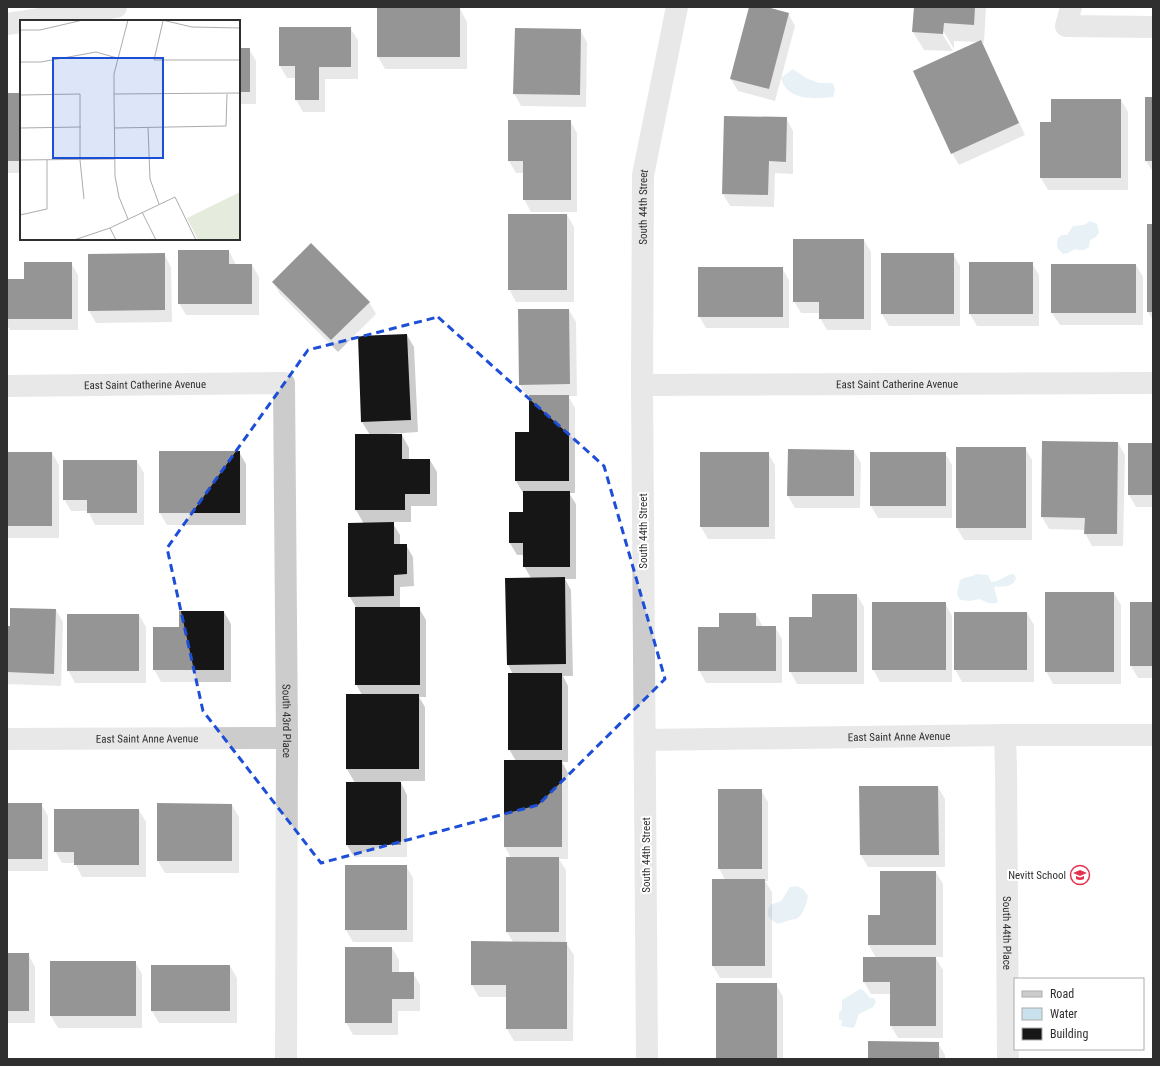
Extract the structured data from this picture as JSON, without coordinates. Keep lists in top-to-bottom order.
{
  "streets": {
    "street": [
      "South 44th Street",
      "East Saint Catherine Avenue",
      "South 43rd Place",
      "East Saint Anne Avenue",
      "South 44th Place"
    ]
  },
  "crossings": [
    ["South 44th Street", "East Saint Catherine Avenue"],
    ["South 44th Street", "East Saint Anne Avenue"],
    ["East Saint Catherine Avenue", "South 43rd Place"],
    ["South 43rd Place", "East Saint Anne Avenue"],
    ["East Saint Anne Avenue", "South 44th Place"]
  ],
  "places": {
    "school or university": ["Nevitt School"]
  },
  "legend": ["Road", "Water", "Building"]
}
